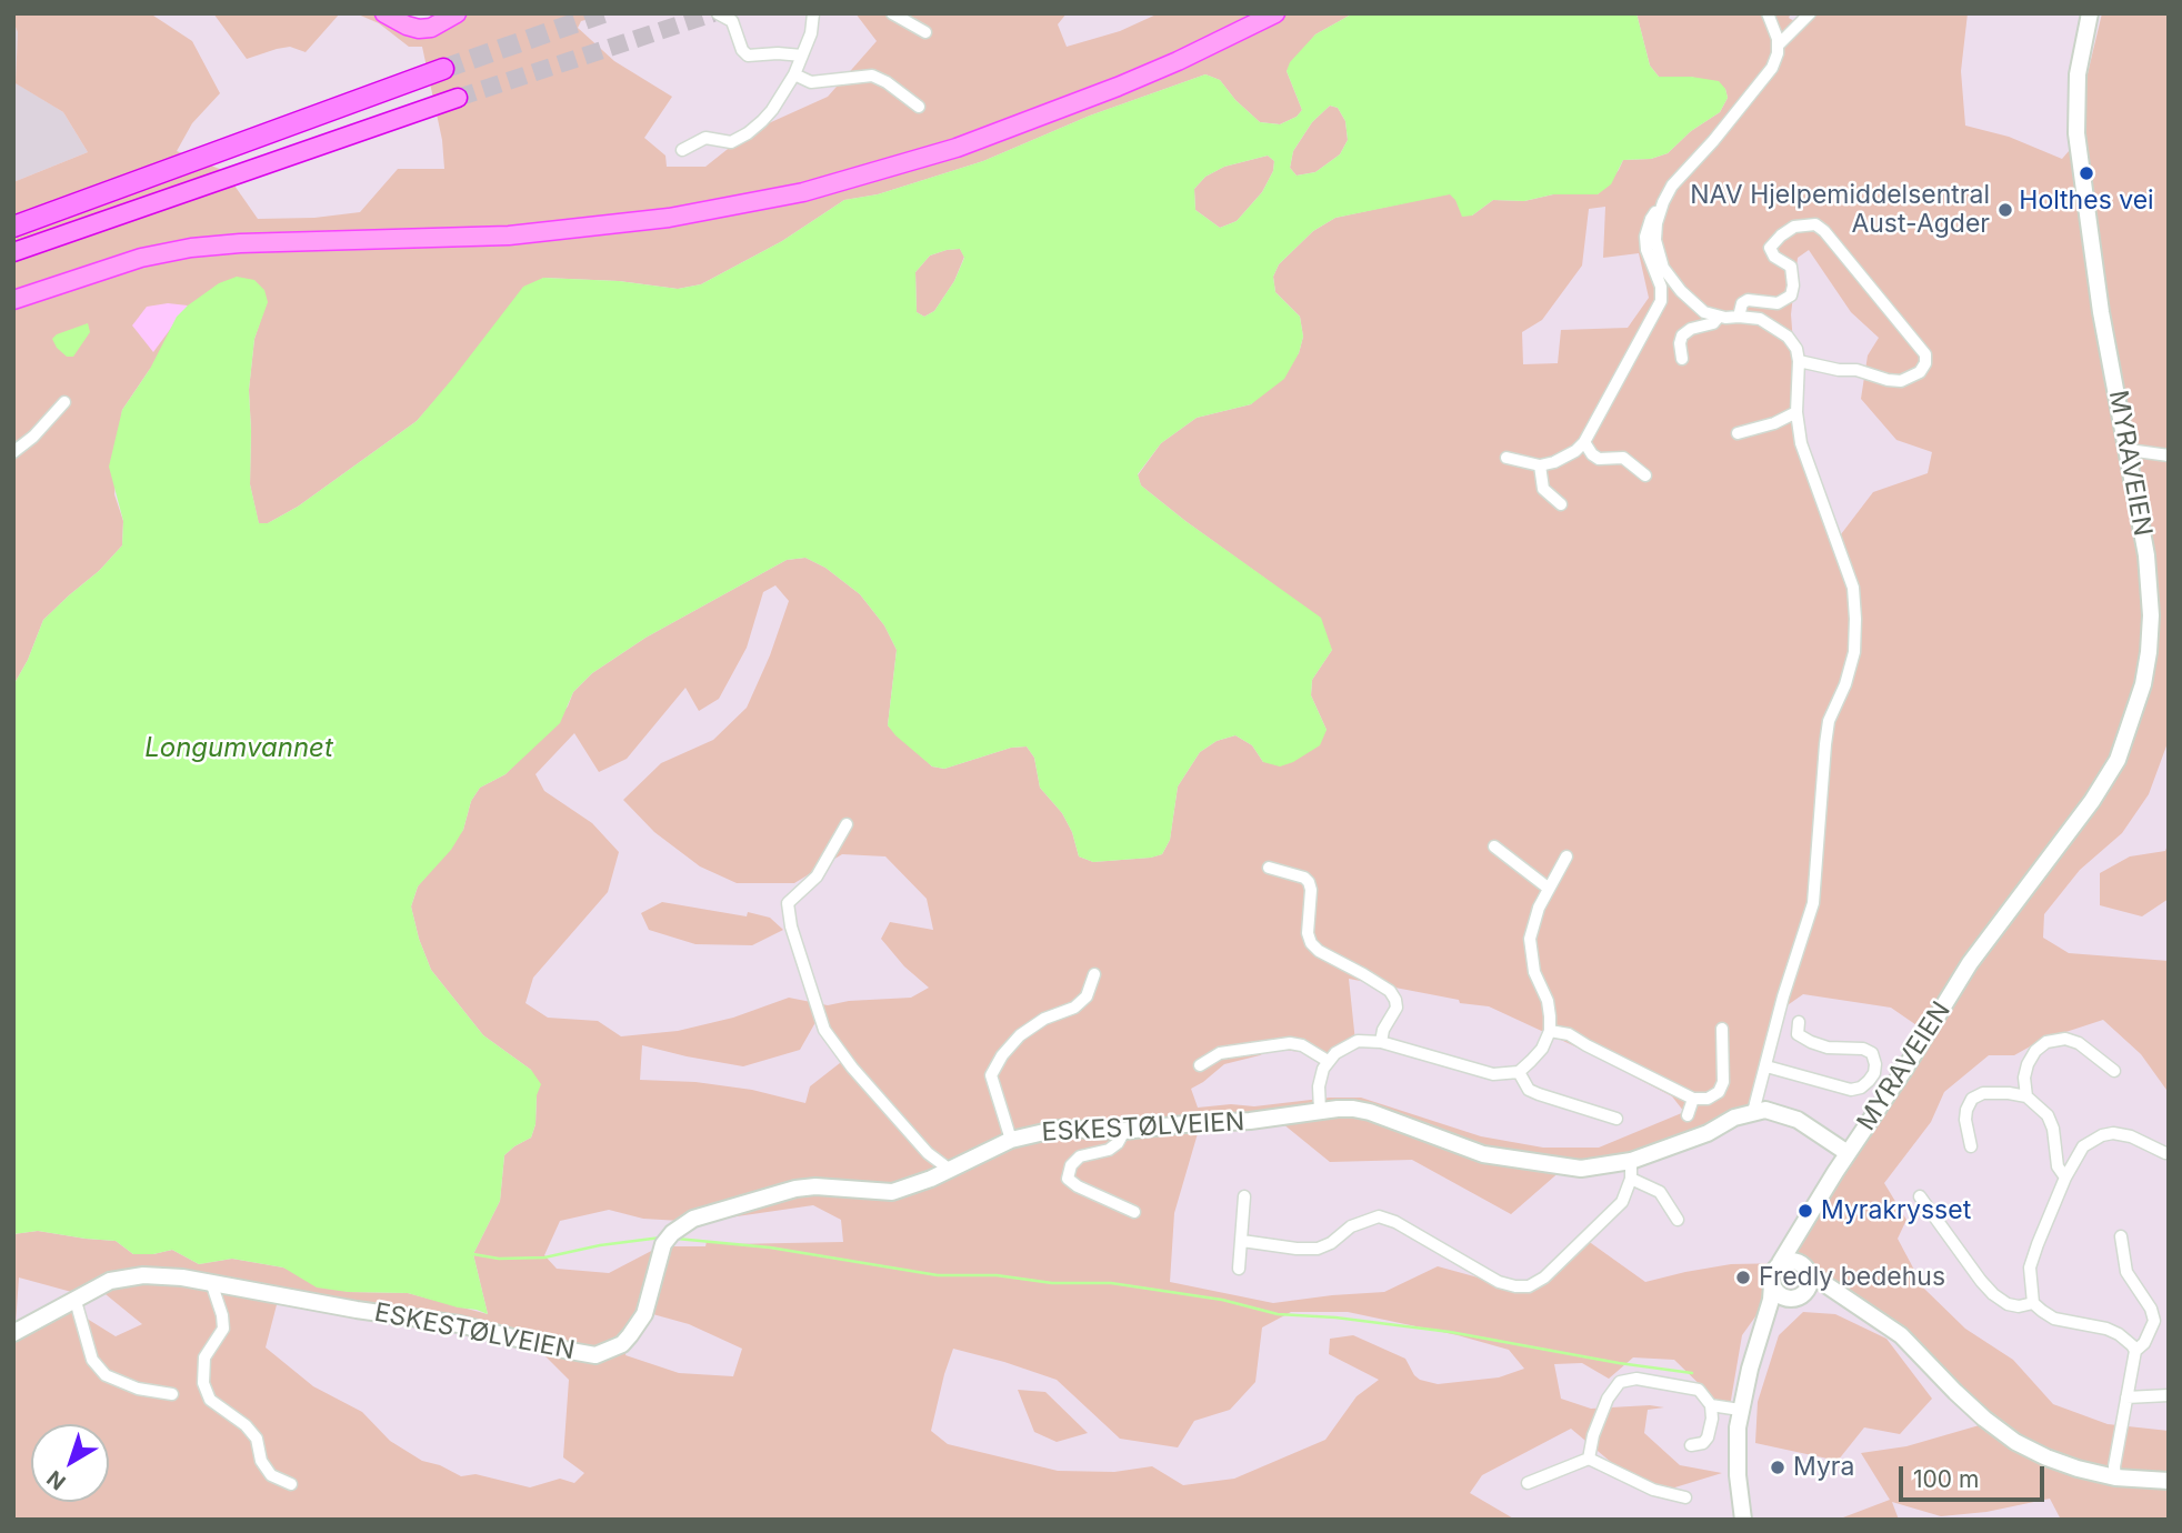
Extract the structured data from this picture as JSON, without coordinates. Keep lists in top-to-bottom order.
{
  "streets": {
    "main road": ["MYRAVEIEN", "ESKESTØLVEIEN"]
  },
  "water": ["Longumvannet"],
  "places": [
    "Holthes vei",
    "NAV Hjelpemiddelsentral Aust-Agder",
    "Myrakrysset",
    "Fredly bedehus",
    "Myra"
  ],
  "scale_bar": "100 m",
  "north": "bottom left"
}
